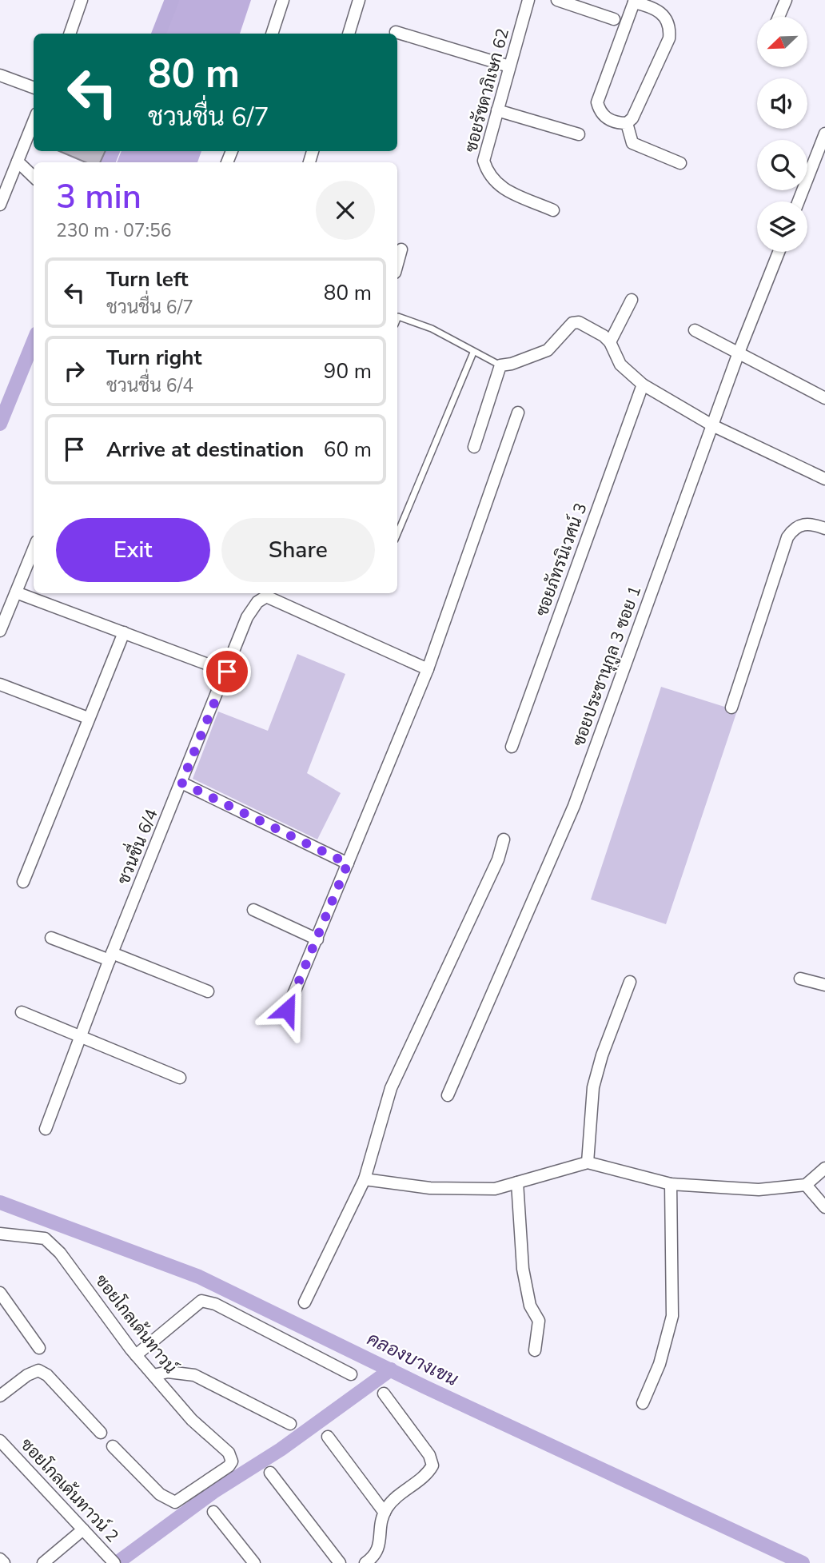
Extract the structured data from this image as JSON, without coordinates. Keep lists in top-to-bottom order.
{
  "streets": {
    "street": [
      "ซอยรัชดาภิเษก 62",
      "ซอยภัทรนิเวศน์ 3",
      "ซอยประชานุกูล 3 ซอย 1",
      "ชวนชื่น 6/4",
      "ซอยโกลเด้นทาวน์",
      "ซอยโกลเด้นทาวน์ 2"
    ]
  },
  "water": ["คลองบางเขน"],
  "north": "bottom left",
  "page": {
    "turn": ["80 m", "ชวนชื่น 6/7"],
    "heading": ["3 min", "230 m · 07:56"],
    "list": [
      {
        "name": "Turn left",
        "note": "ชวนชื่น 6/7",
        "value": "80 m"
      },
      {
        "name": "Turn right",
        "note": "ชวนชื่น 6/4",
        "value": "90 m"
      },
      {
        "name": "Arrive at destination",
        "value": "60 m"
      }
    ],
    "buttons": ["Exit", "Share"]
  }
}
